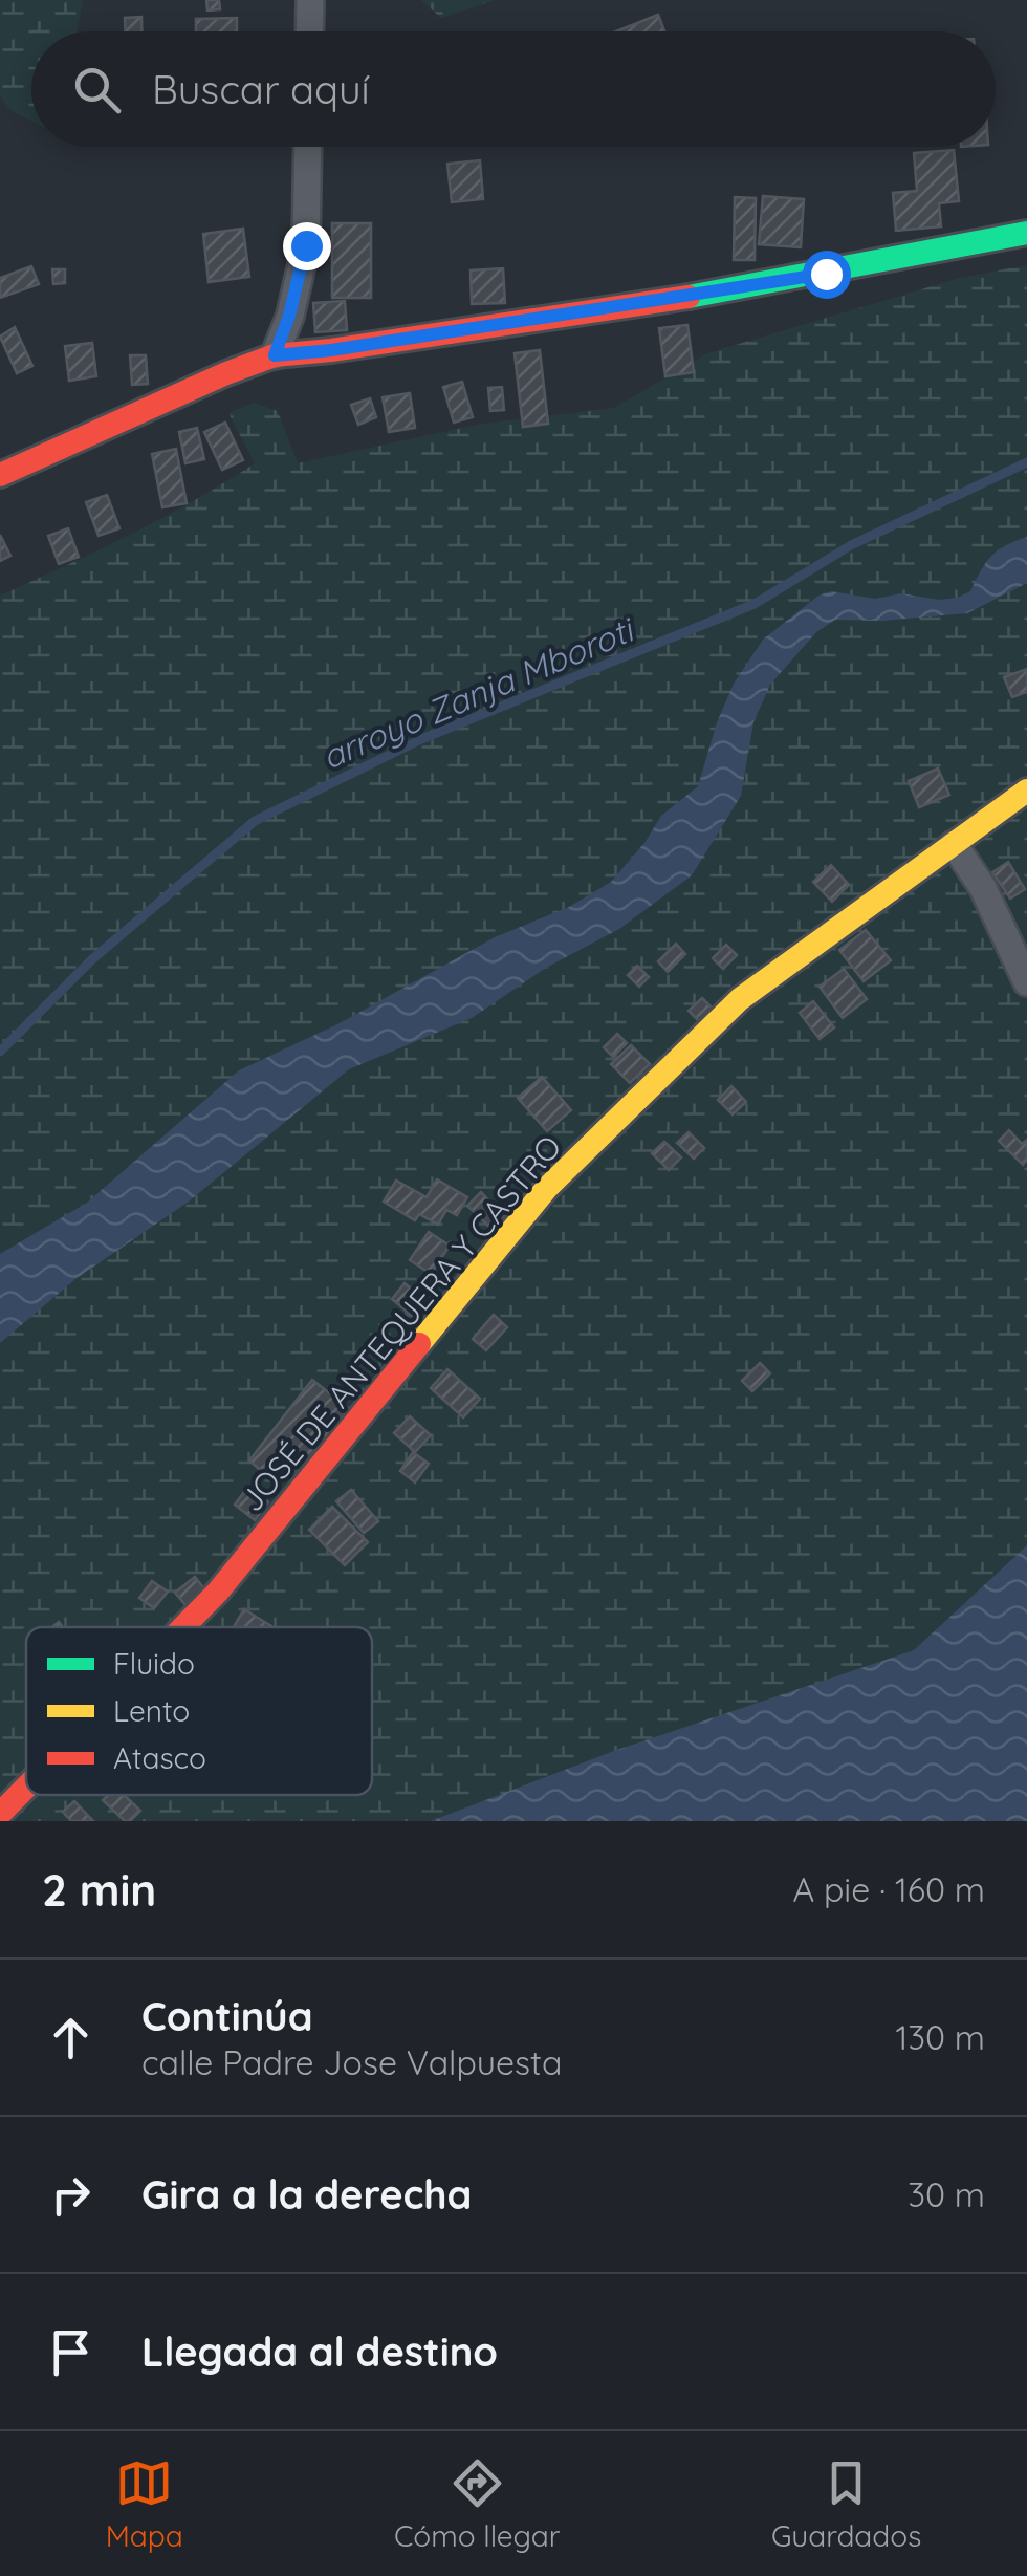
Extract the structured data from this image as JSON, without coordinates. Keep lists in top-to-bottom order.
{
  "streets": {
    "street": ["JOSÉ DE ANTEQUERA Y CASTRO"]
  },
  "water": ["arroyo Zanja Mboroti"],
  "legend": ["Fluido", "Lento", "Atasco"],
  "page": {
    "search": "Buscar aquí",
    "heading": ["2 min", "A pie · 160 m"],
    "list": [
      ["Continúa", "calle Padre Jose Valpuesta", "130 m"],
      ["Gira a la derecha", "30 m"],
      "Llegada al destino"
    ],
    "nav": ["Mapa", "Cómo llegar", "Guardados"]
  }
}
